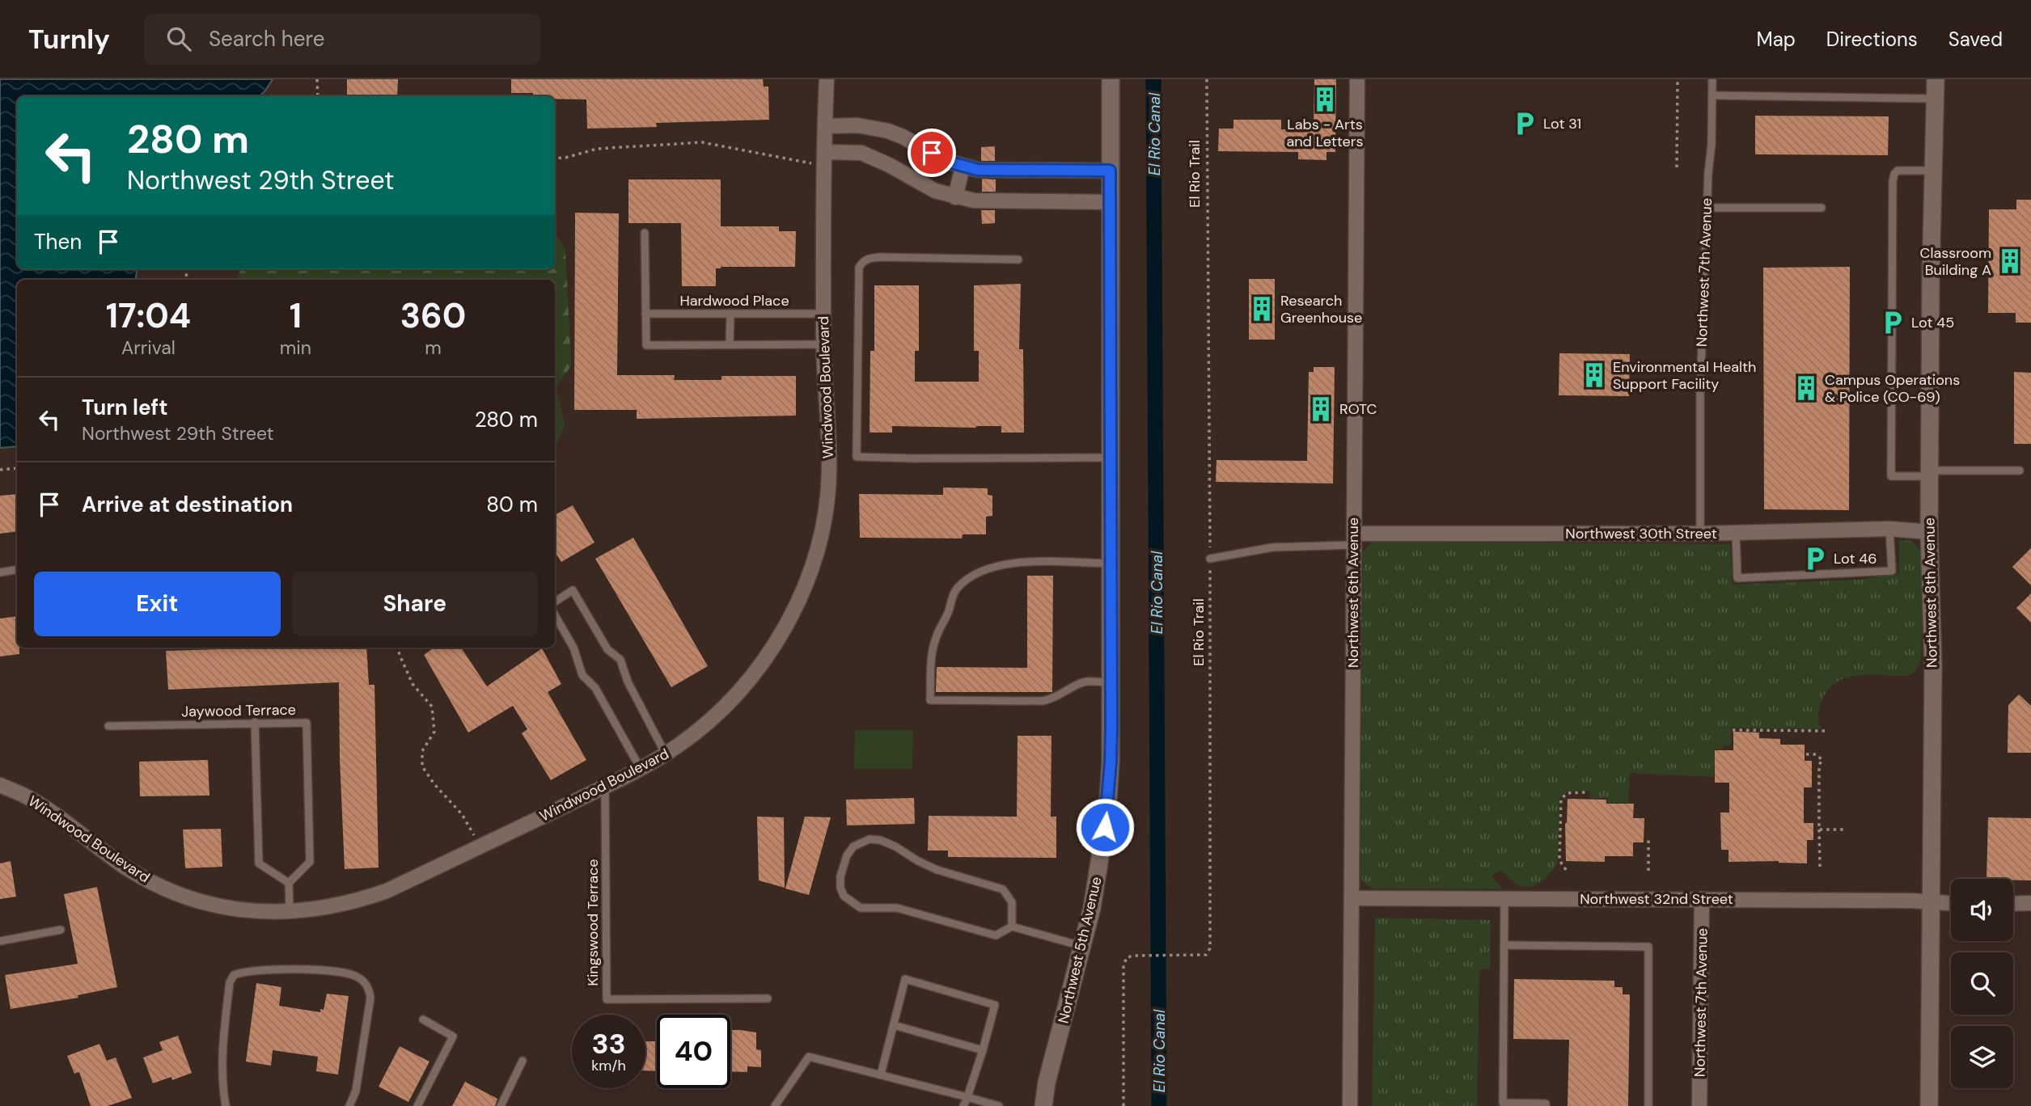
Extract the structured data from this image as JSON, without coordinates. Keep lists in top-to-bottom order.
{
  "streets": {
    "street": [
      "Northwest 7th Avenue",
      "Windwood Boulevard",
      "Northwest 30th Street",
      "Northwest 6th Avenue",
      "Northwest 8th Avenue",
      "Northwest 32nd Street",
      "Northwest 5th Avenue"
    ],
    "lane": ["Hardwood Place", "Jaywood Terrace", "Kingswood Terrace"],
    "path": ["El Rio Trail"]
  },
  "crossings": [
    ["Northwest 7th Avenue", "Northwest 30th Street"],
    ["Northwest 7th Avenue", "Northwest 32nd Street"],
    ["Hardwood Place", "Windwood Boulevard"],
    ["Windwood Boulevard", "Kingswood Terrace"],
    ["Northwest 30th Street", "Northwest 6th Avenue"],
    ["Northwest 30th Street", "Northwest 8th Avenue"],
    ["Northwest 6th Avenue", "Northwest 32nd Street"],
    ["Northwest 8th Avenue", "Northwest 32nd Street"]
  ],
  "water": ["El Rio Canal"],
  "places": {
    "building": [
      "Labs - Arts and Letters",
      "Classroom Building A",
      "Research Greenhouse",
      "Environmental Health Support Facility",
      "Campus Operations & Police (CO-69)",
      "ROTC"
    ],
    "parking": ["Lot 31", "Lot 45", "Lot 46"]
  },
  "page": {
    "header": "Turnly",
    "search": "Search here",
    "nav": ["Map", "Directions", "Saved"],
    "turn": ["280 m", "Northwest 29th Street"],
    "then": "Then",
    "eta": [
      "17:04",
      "Arrival",
      "1",
      "min",
      "360",
      "m"
    ],
    "list": [
      {
        "name": "Turn left",
        "note": "Northwest 29th Street",
        "value": "280 m"
      },
      {
        "name": "Arrive at destination",
        "value": "80 m"
      }
    ],
    "buttons": ["Exit", "Share"],
    "speed": "33 km/h",
    "limit": "40"
  }
}
